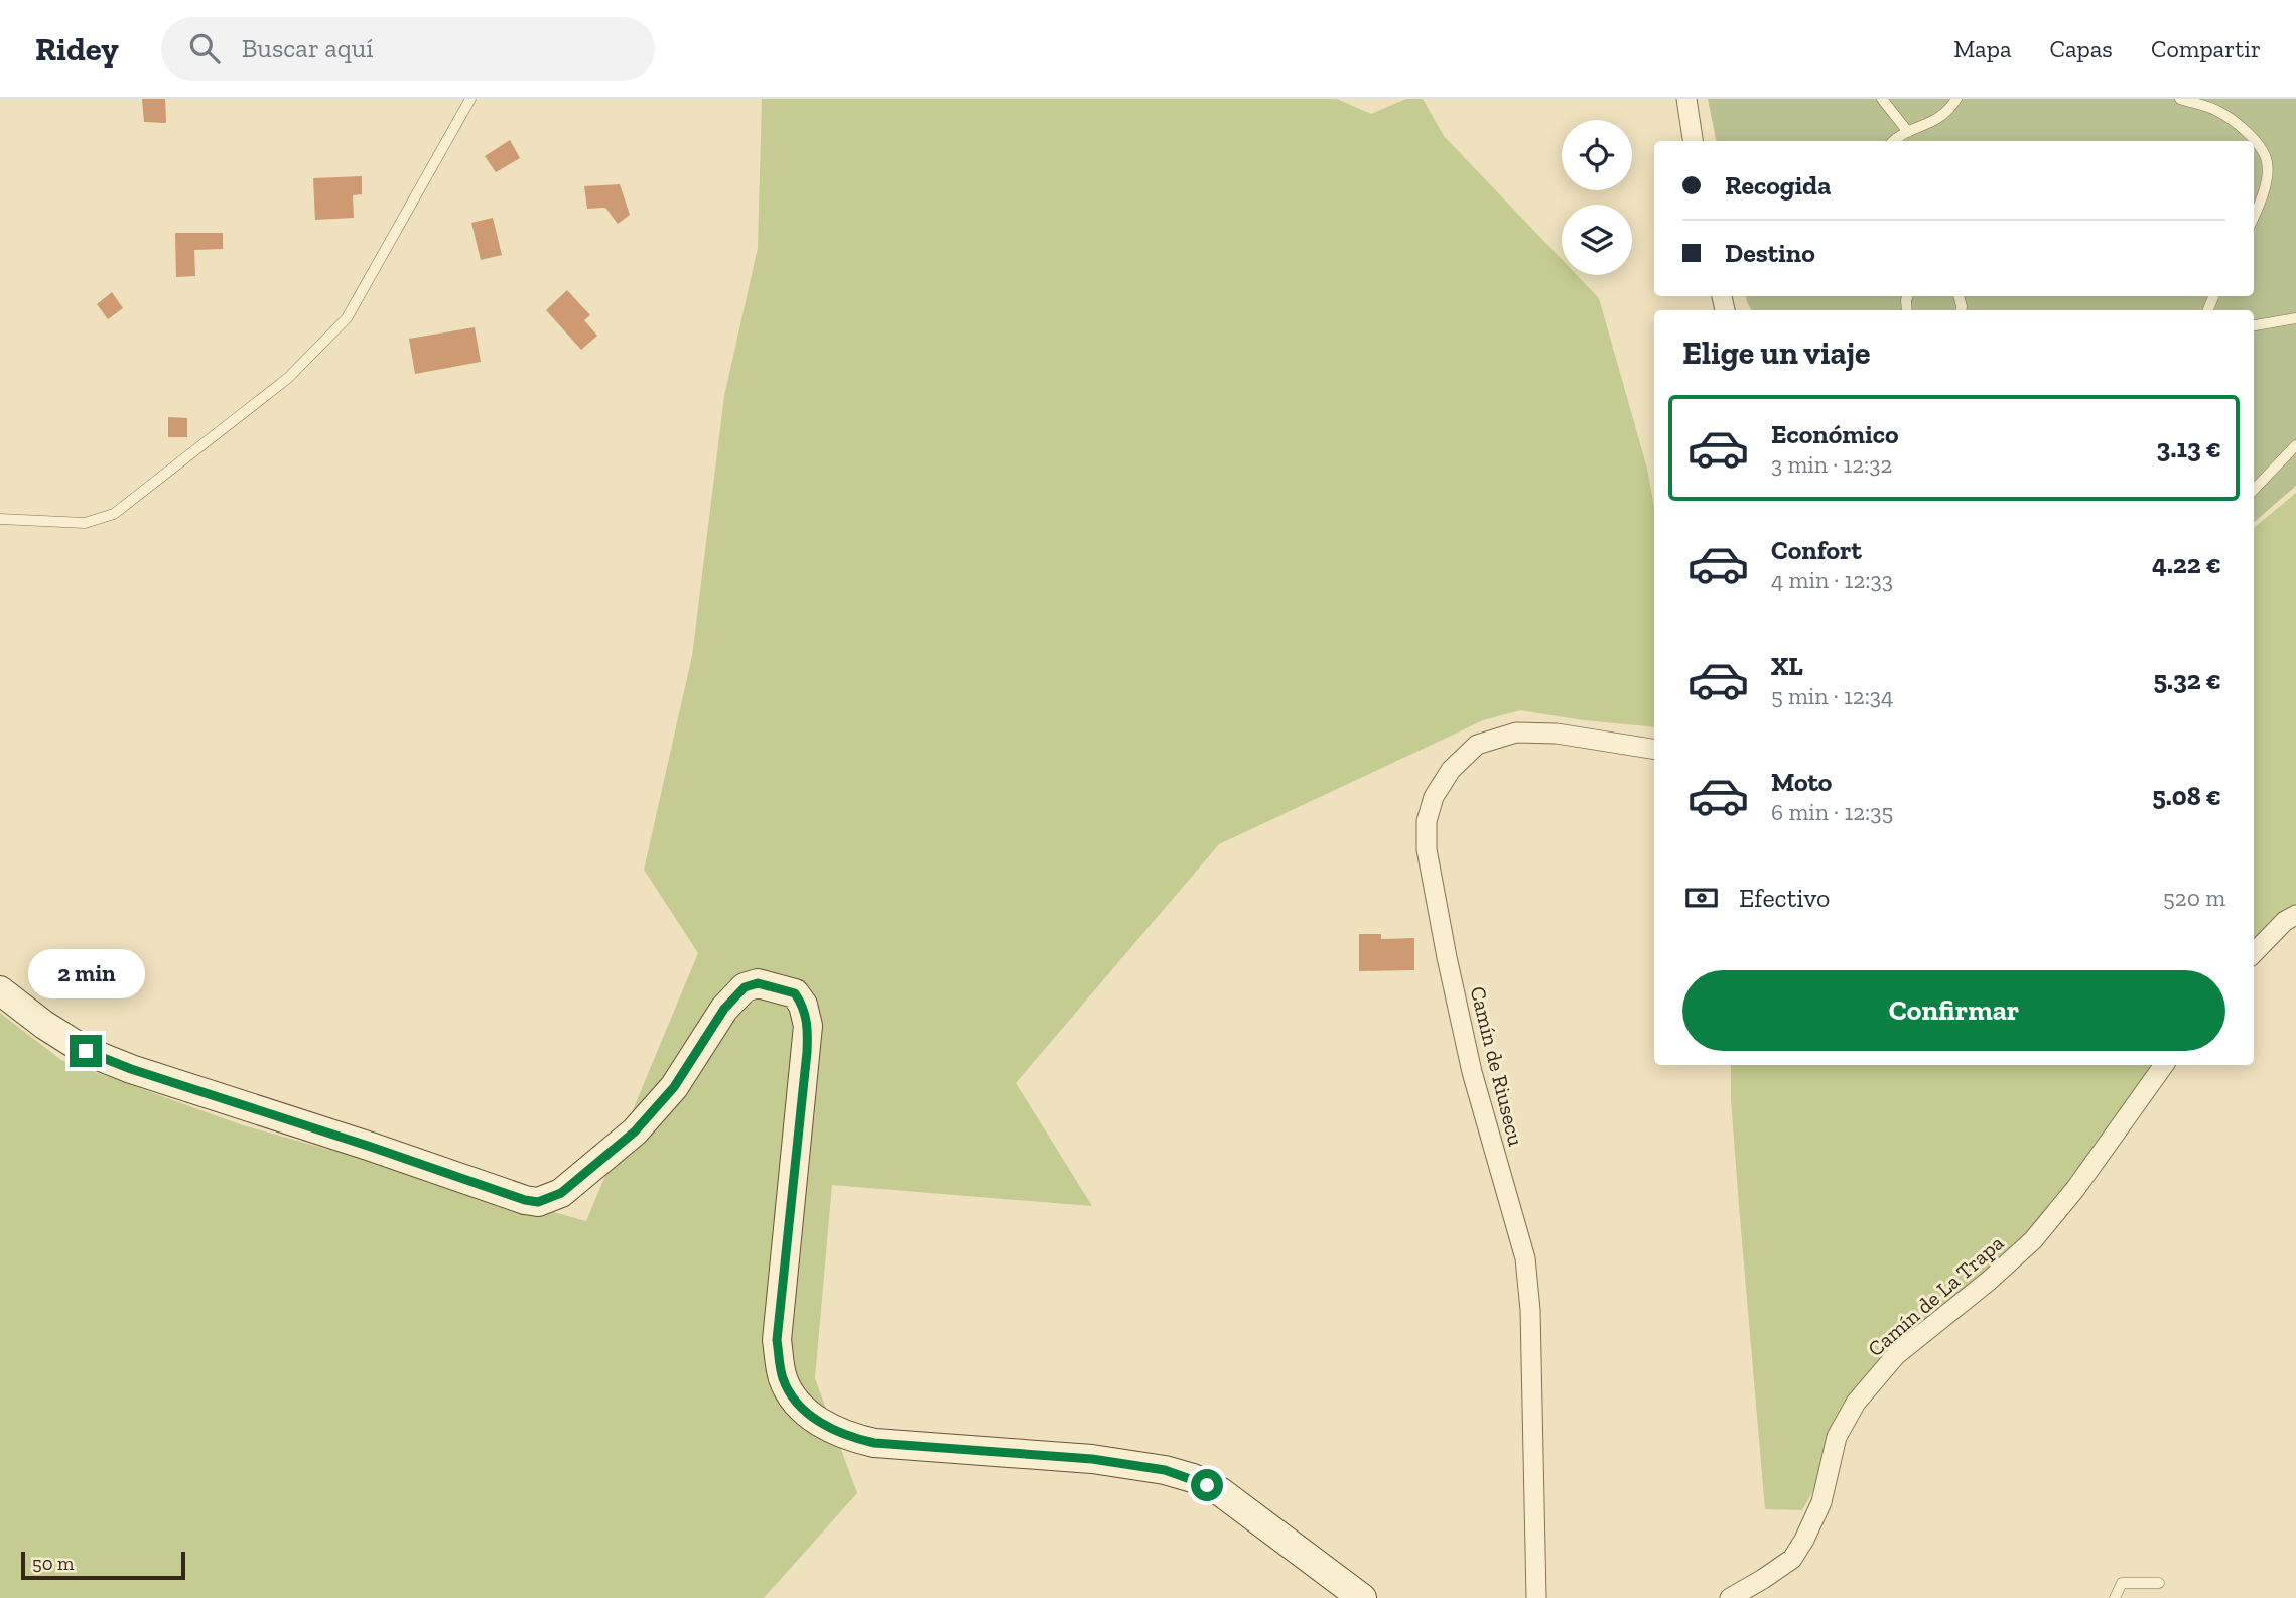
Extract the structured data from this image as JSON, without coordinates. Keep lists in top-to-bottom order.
{
  "streets": {
    "street": ["Camín de Riusecu", "Camín de La Trapa"]
  },
  "scale_bar": "50 m",
  "page": {
    "header": "Ridey",
    "search": "Buscar aquí",
    "nav": ["Mapa", "Capas", "Compartir"],
    "banner": ["Recogida", "Destino"],
    "heading": "Elige un viaje",
    "list": [
      {
        "name": "Económico",
        "note": "3 min · 12:32",
        "value": "3.13 €"
      },
      {
        "name": "Confort",
        "note": "4 min · 12:33",
        "value": "4.22 €"
      },
      {
        "name": "XL",
        "note": "5 min · 12:34",
        "value": "5.32 €"
      },
      {
        "name": "Moto",
        "note": "6 min · 12:35",
        "value": "5.08 €"
      }
    ],
    "pay": ["Efectivo", "520 m"],
    "bubble": "2 min",
    "buttons": "Confirmar",
    "scale": "50 m"
  }
}
